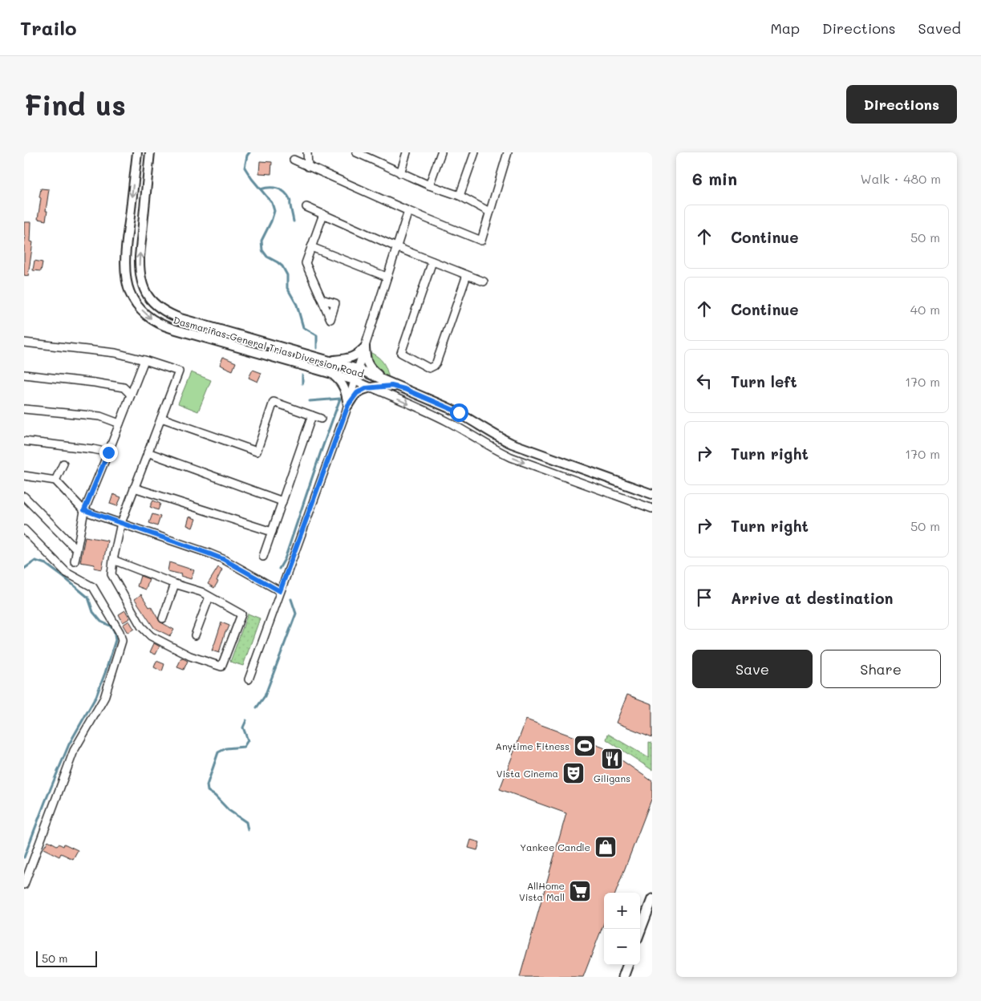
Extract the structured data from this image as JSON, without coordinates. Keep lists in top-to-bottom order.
{
  "streets": {
    "street": ["Dasmariñas-General Trias Diversion Road"]
  },
  "places": {
    "sports": ["Anytime Fitness"],
    "restaurant": ["Giligans"],
    "theatre": ["Vista Cinema"],
    "shop": ["Yankee Candle"],
    "supermarket": ["AllHome Vista Mall"]
  },
  "scale_bar": "50 m",
  "page": {
    "header": "Trailo",
    "nav": ["Map", "Directions", "Saved"],
    "buttons": [
      "Directions",
      ["Save", "Share"]
    ],
    "title": "Find us",
    "heading": ["6 min", "Walk · 480 m"],
    "list": [
      ["Continue", "50 m"],
      ["Continue", "40 m"],
      ["Turn left", "170 m"],
      ["Turn right", "170 m"],
      ["Turn right", "50 m"],
      "Arrive at destination"
    ],
    "map_buttons": ["+", "−"],
    "scale": "50 m"
  }
}
